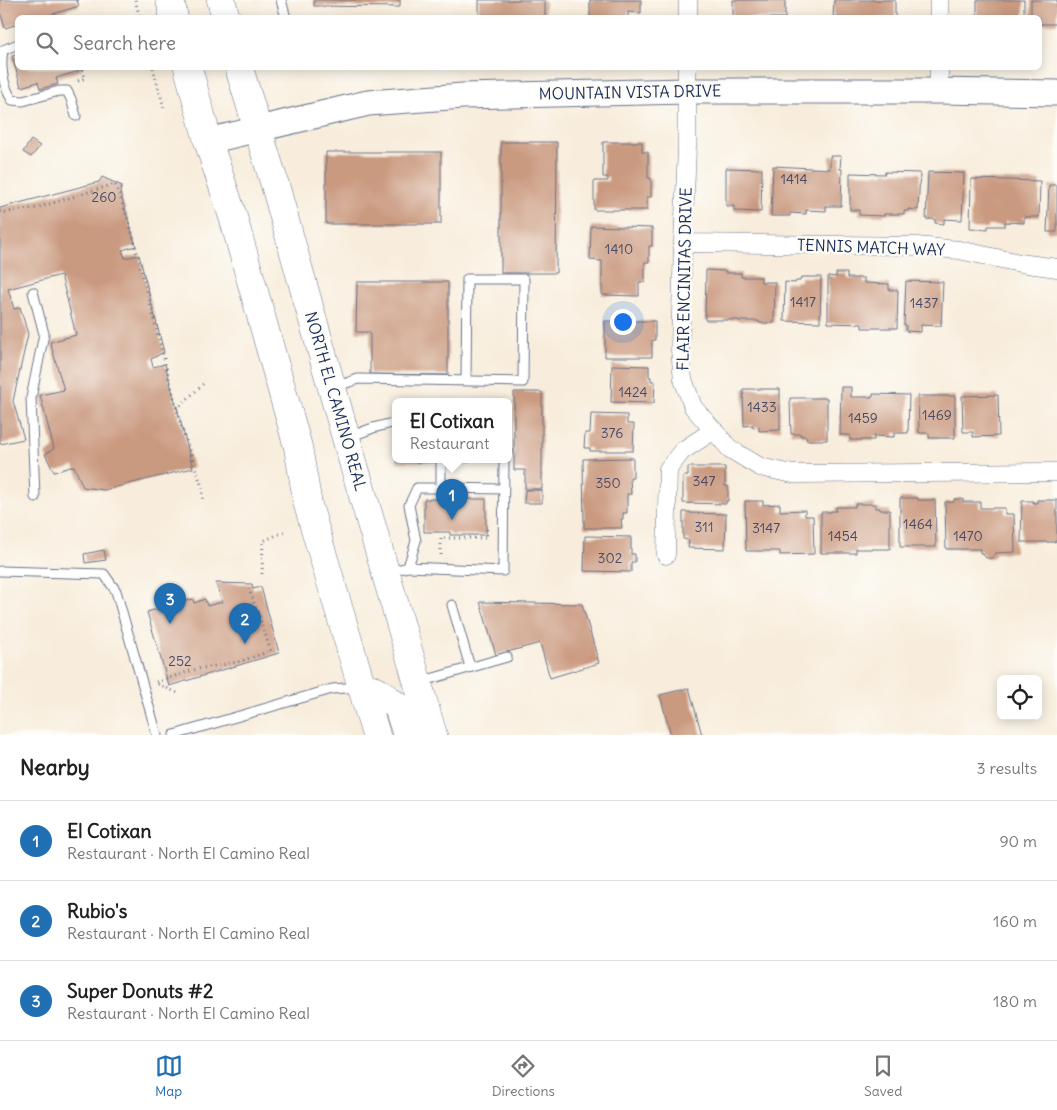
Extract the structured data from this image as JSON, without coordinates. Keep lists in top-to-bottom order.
{
  "streets": {
    "main road": ["MOUNTAIN VISTA DRIVE", "NORTH EL CAMINO REAL"],
    "street": ["TENNIS MATCH WAY", "FLAIR ENCINITAS DRIVE"]
  },
  "crossings": [
    ["MOUNTAIN VISTA DRIVE", "FLAIR ENCINITAS DRIVE"],
    ["MOUNTAIN VISTA DRIVE", "NORTH EL CAMINO REAL"],
    ["TENNIS MATCH WAY", "FLAIR ENCINITAS DRIVE"]
  ],
  "house_numbers": [
    "1414",
    "260",
    "1410",
    "1417",
    "1437",
    "1424",
    "1433",
    "1469",
    "1459",
    "376",
    "347",
    "350",
    "1464",
    "311",
    "3147",
    "1454",
    "1470",
    "302",
    "252"
  ],
  "page": {
    "search": "Search here",
    "popup": ["El Cotixan", "Restaurant"],
    "pins": ["1", "3", "2"],
    "heading": ["Nearby", "3 results"],
    "list": [
      {
        "mark": "1",
        "name": "El Cotixan",
        "note": "Restaurant · North El Camino Real",
        "value": "90 m"
      },
      {
        "mark": "2",
        "name": "Rubio's",
        "note": "Restaurant · North El Camino Real",
        "value": "160 m"
      },
      {
        "mark": "3",
        "name": "Super Donuts #2",
        "note": "Restaurant · North El Camino Real",
        "value": "180 m"
      }
    ],
    "nav": ["Map", "Directions", "Saved"]
  }
}
